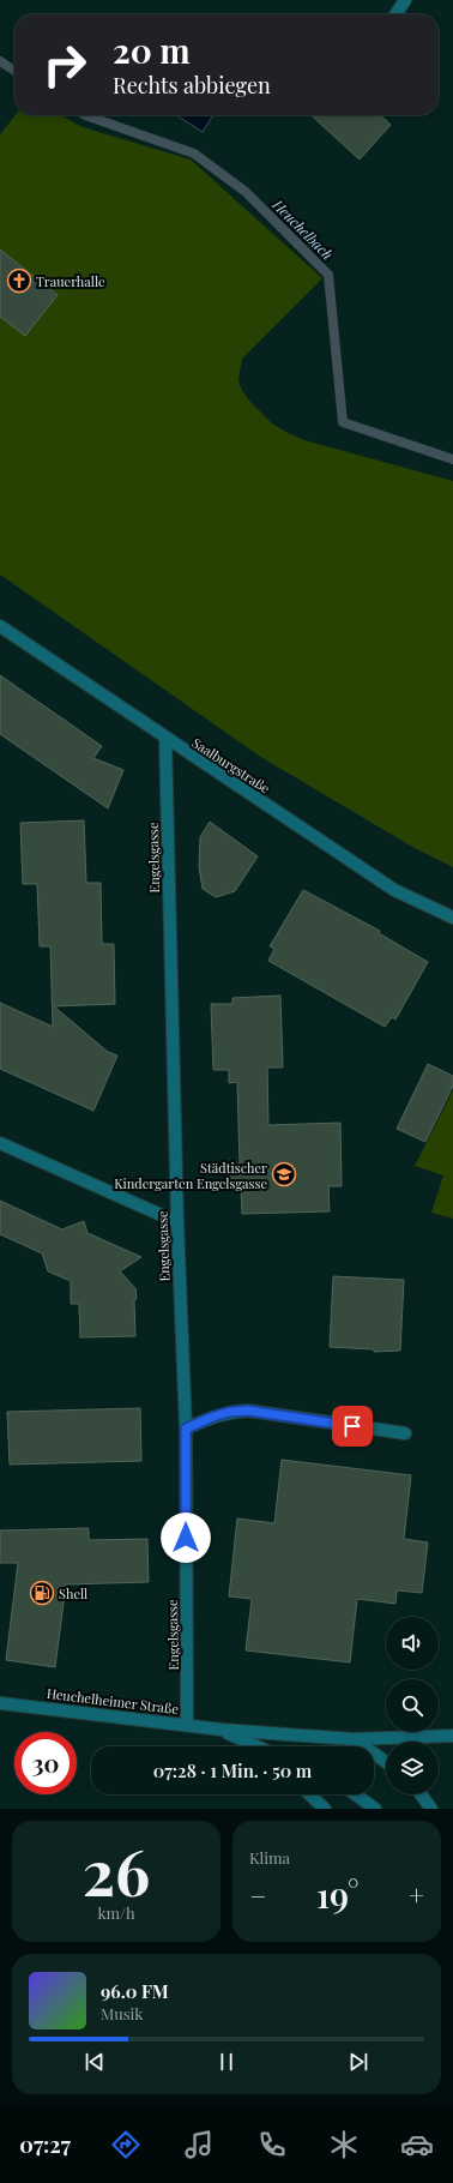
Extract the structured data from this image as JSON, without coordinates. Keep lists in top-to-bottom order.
{
  "streets": {
    "street": ["Saalburgstraße", "Engelsgasse", "Heuchelheimer Straße"]
  },
  "crossings": [
    ["Saalburgstraße", "Engelsgasse"],
    ["Engelsgasse", "Heuchelheimer Straße"]
  ],
  "water": ["Heuchelbach"],
  "places": {
    "church": ["Trauerhalle"],
    "school or university": ["Städtischer Kindergarten Engelsgasse"],
    "fuel station": ["Shell"]
  },
  "page": {
    "turn": ["20 m", "Rechts abbiegen"],
    "limit": "30",
    "trip": "07:28 · 1 Min. · 50 m",
    "tile": [
      ["26", "km/h"],
      "Klima"
    ],
    "heat": ["−", "19°", "+"],
    "song": ["96.0 FM", "Musik"],
    "tabs": "07:27"
  }
}
